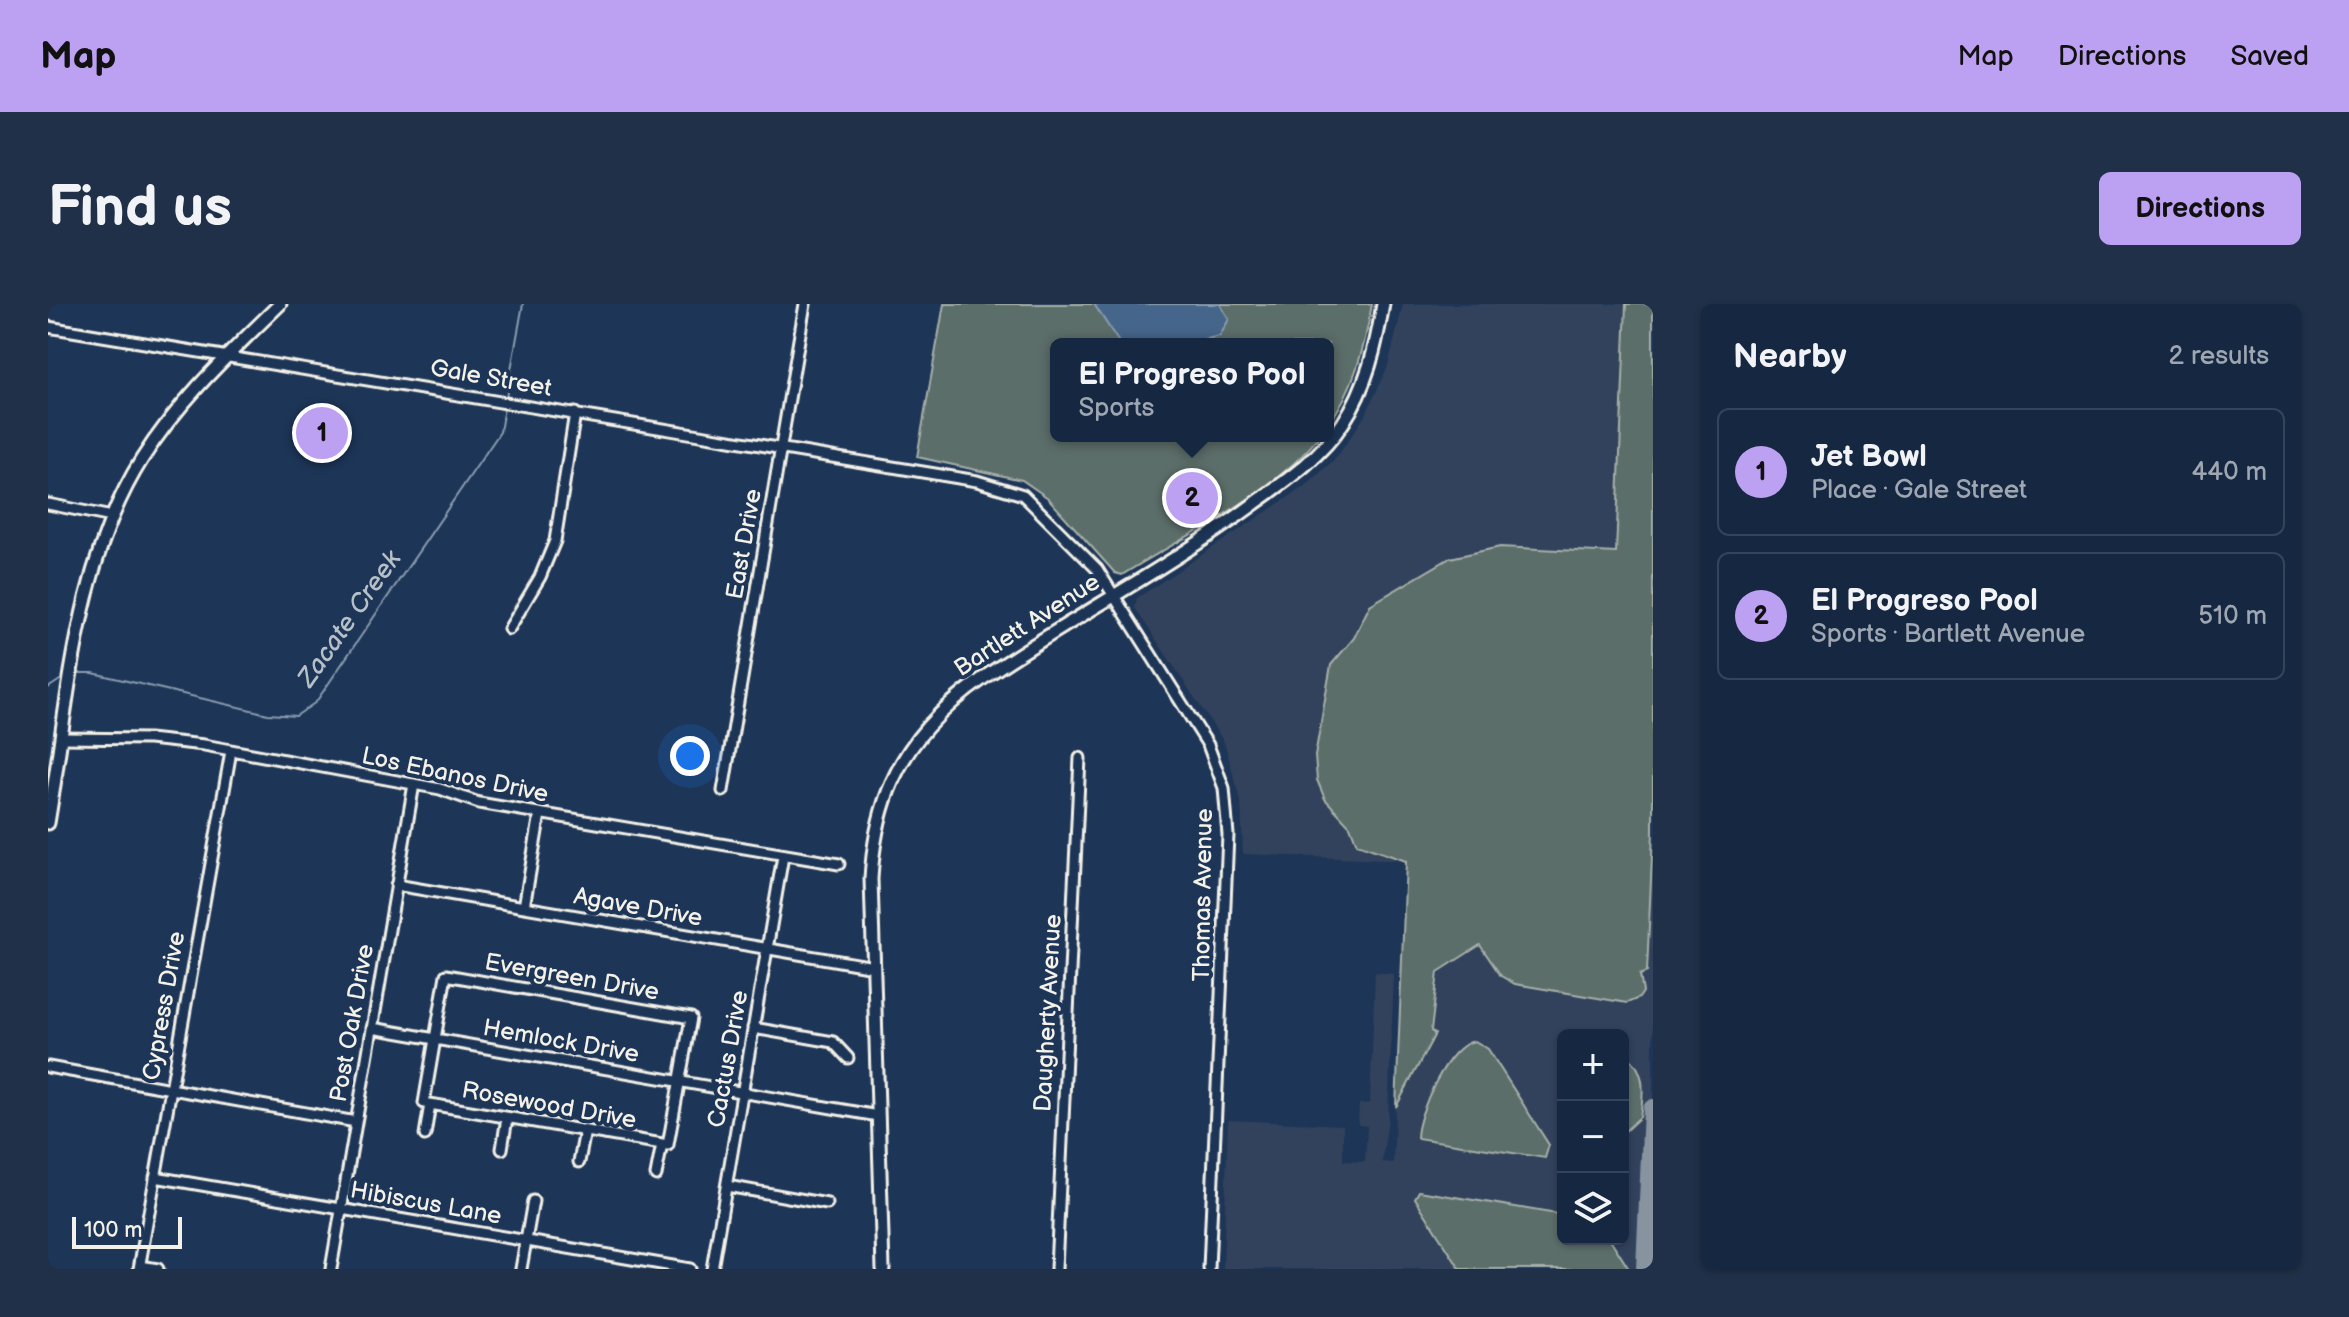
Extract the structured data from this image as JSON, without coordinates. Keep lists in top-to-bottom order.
{
  "streets": {
    "main road": ["Bartlett Avenue"],
    "street": [
      "Gale Street",
      "East Drive",
      "Los Ebanos Drive",
      "Thomas Avenue",
      "Agave Drive",
      "Evergreen Drive",
      "Cypress Drive",
      "Daugherty Avenue",
      "Post Oak Drive",
      "Hemlock Drive",
      "Cactus Drive",
      "Rosewood Drive",
      "Hibiscus Lane"
    ]
  },
  "crossings": [
    ["Gale Street", "East Drive"],
    ["Gale Street", "Thomas Avenue"],
    ["Bartlett Avenue", "Thomas Avenue"],
    ["Bartlett Avenue", "Agave Drive"],
    ["Bartlett Avenue", "Hemlock Drive"],
    ["Los Ebanos Drive", "Cypress Drive"],
    ["Los Ebanos Drive", "Post Oak Drive"],
    ["Los Ebanos Drive", "Cactus Drive"],
    ["Agave Drive", "Post Oak Drive"],
    ["Agave Drive", "Cactus Drive"],
    ["Evergreen Drive", "Hemlock Drive"],
    ["Cypress Drive", "Hibiscus Lane"],
    ["Post Oak Drive", "Hemlock Drive"],
    ["Post Oak Drive", "Hibiscus Lane"],
    ["Hemlock Drive", "Cactus Drive"]
  ],
  "water": ["Zacate Creek"],
  "scale_bar": "100 m",
  "page": {
    "header": "Map",
    "nav": ["Map", "Directions", "Saved"],
    "buttons": "Directions",
    "title": "Find us",
    "heading": ["Nearby", "2 results"],
    "popup": ["El Progreso Pool", "Sports"],
    "pins": ["1", "2"],
    "list": [
      {
        "mark": "1",
        "name": "Jet Bowl",
        "note": "Place · Gale Street",
        "value": "440 m"
      },
      {
        "mark": "2",
        "name": "El Progreso Pool",
        "note": "Sports · Bartlett Avenue",
        "value": "510 m"
      }
    ],
    "map_buttons": ["+", "−"],
    "scale": "100 m"
  }
}
